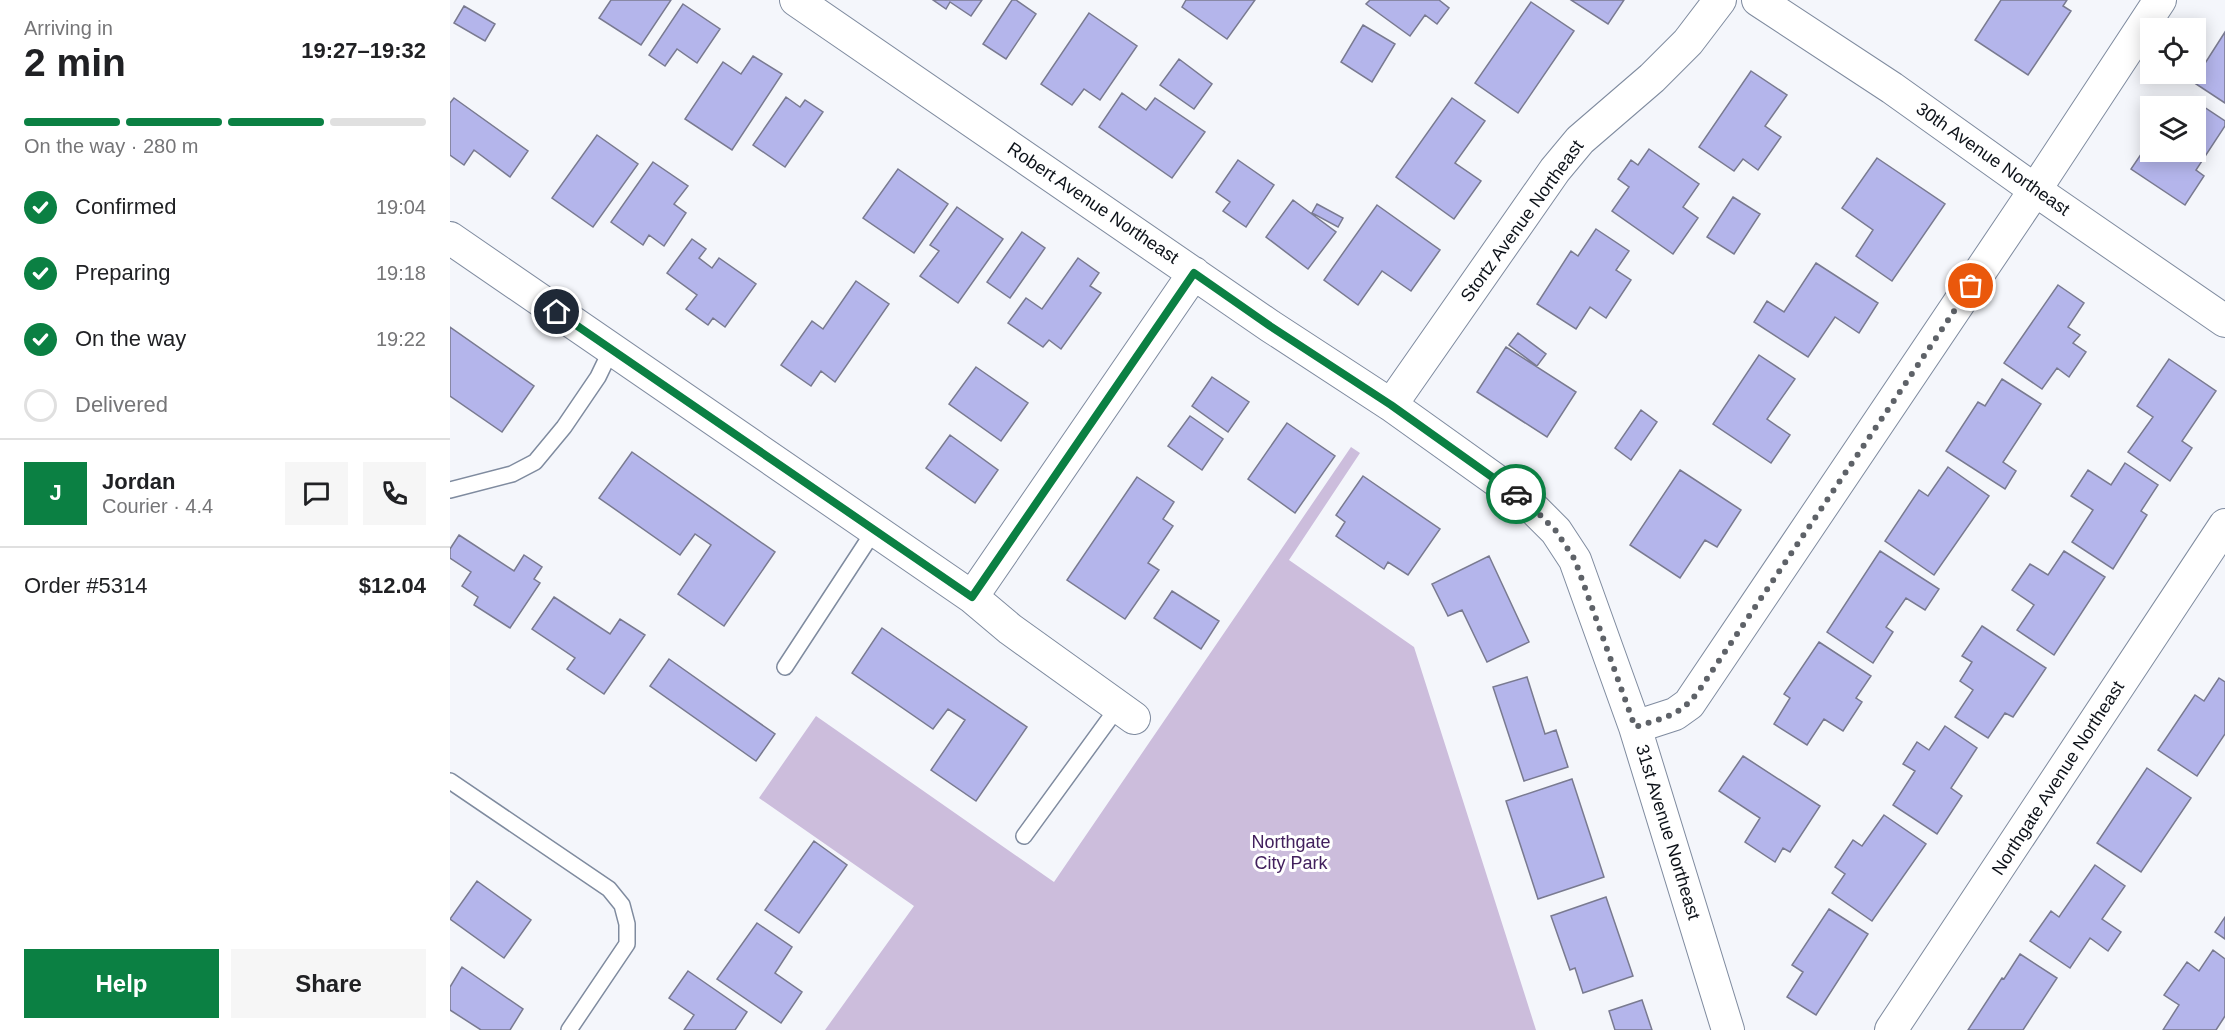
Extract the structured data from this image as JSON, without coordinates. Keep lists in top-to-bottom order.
{
  "streets": {
    "street": [
      "30th Avenue Northeast",
      "Robert Avenue Northeast",
      "Stortz Avenue Northeast",
      "Northgate Avenue Northeast",
      "31st Avenue Northeast"
    ]
  },
  "crossings": [
    ["Robert Avenue Northeast", "Stortz Avenue Northeast"],
    ["Robert Avenue Northeast", "31st Avenue Northeast"],
    ["Stortz Avenue Northeast", "31st Avenue Northeast"]
  ],
  "parks": ["Northgate City Park"],
  "page": {
    "heading": ["2 min", "Arriving in", "19:27–19:32"],
    "panel": [
      "Jordan",
      "Courier · 4.4",
      "Order #5314",
      "$12.04"
    ],
    "bar": "On the way · 280 m",
    "list": [
      ["Confirmed", "19:04"],
      ["Preparing", "19:18"],
      ["On the way", "19:22"],
      "Delivered"
    ],
    "round": "J",
    "buttons": ["Help", "Share"]
  }
}
